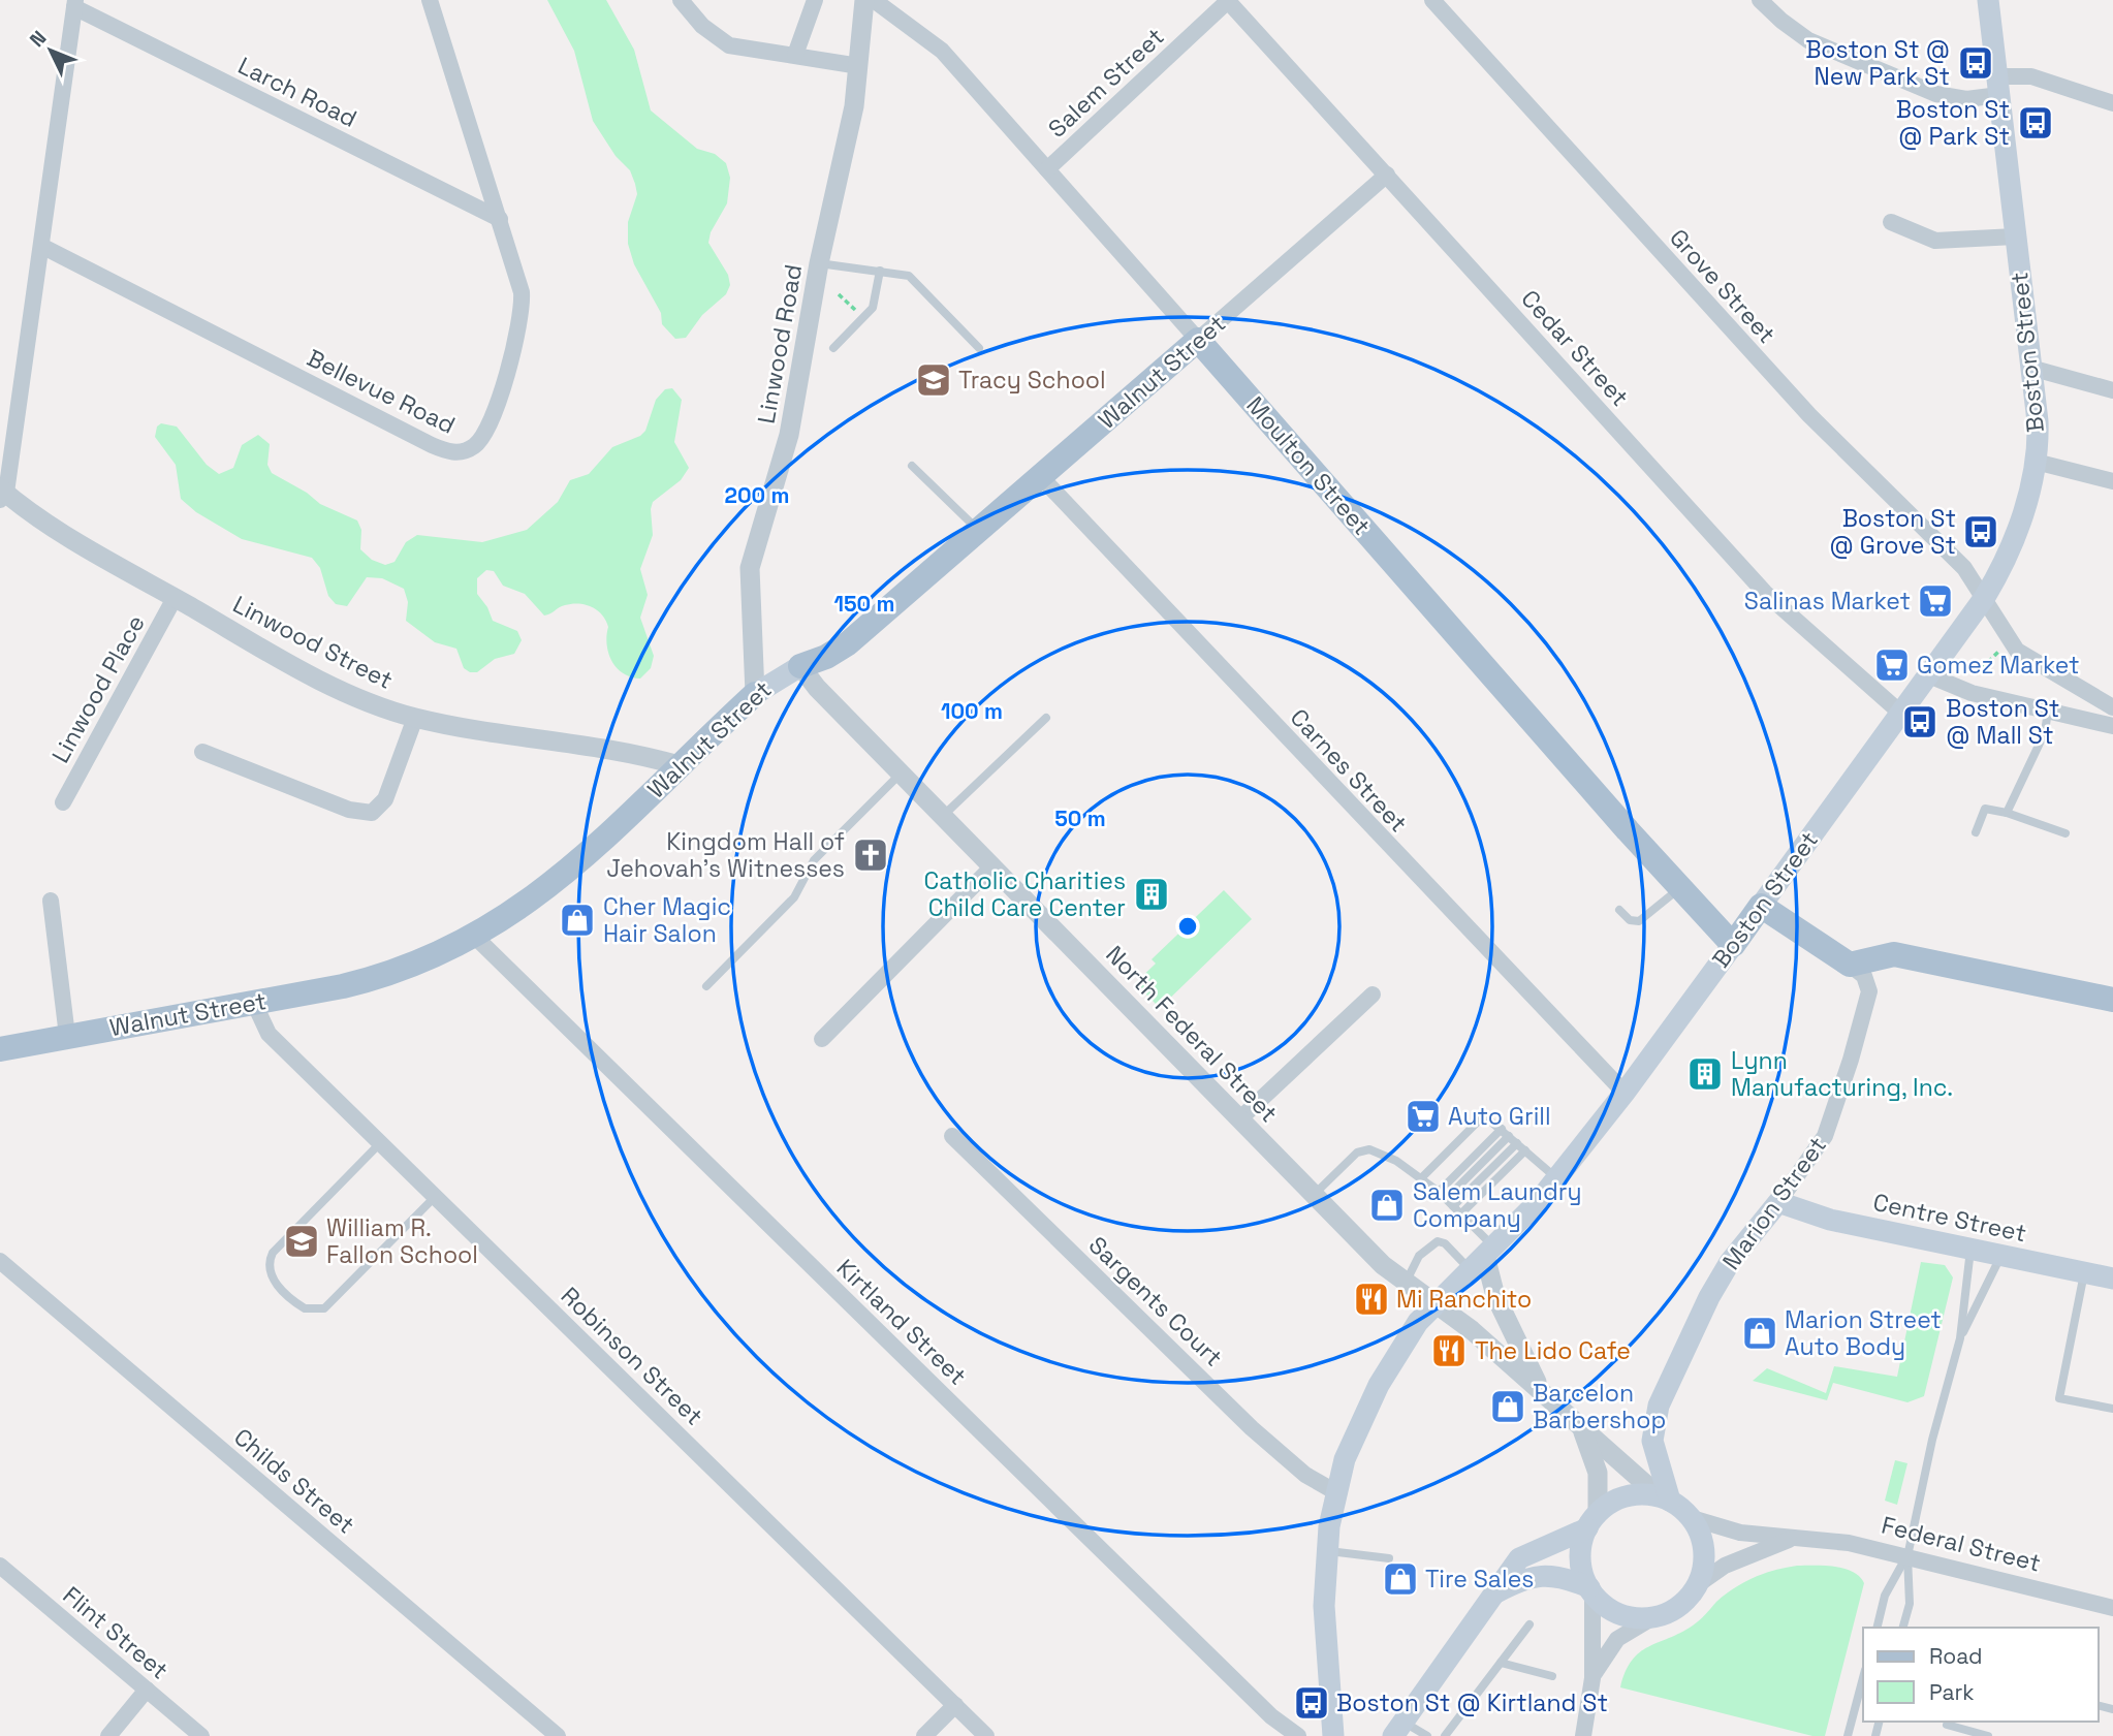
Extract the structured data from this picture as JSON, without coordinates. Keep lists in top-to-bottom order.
{
  "streets": {
    "main road": [
      "Boston Street",
      "Walnut Street",
      "Moulton Street",
      "Marion Street",
      "Centre Street"
    ],
    "street": [
      "Salem Street",
      "Larch Road",
      "Grove Street",
      "Linwood Road",
      "Cedar Street",
      "Bellevue Road",
      "Linwood Street",
      "Linwood Place",
      "Carnes Street",
      "North Federal Street",
      "Sargents Court",
      "Kirtland Street",
      "Robinson Street",
      "Childs Street",
      "Federal Street",
      "Flint Street"
    ]
  },
  "crossings": [
    ["Salem Street", "Cedar Street"],
    ["Salem Street", "Moulton Street"],
    ["Larch Road", "Bellevue Road"],
    ["Grove Street", "Boston Street"],
    ["Linwood Road", "Walnut Street"],
    ["Cedar Street", "Boston Street"],
    ["Cedar Street", "Walnut Street"],
    ["Boston Street", "Moulton Street"],
    ["Boston Street", "Carnes Street"],
    ["Boston Street", "North Federal Street"],
    ["Boston Street", "Marion Street"],
    ["Boston Street", "Sargents Court"],
    ["Walnut Street", "Moulton Street"],
    ["Walnut Street", "Linwood Street"],
    ["Walnut Street", "Carnes Street"],
    ["Walnut Street", "North Federal Street"],
    ["Walnut Street", "Kirtland Street"],
    ["Walnut Street", "Robinson Street"],
    ["Linwood Street", "Linwood Place"],
    ["Marion Street", "Centre Street"],
    ["Marion Street", "Federal Street"]
  ],
  "places": {
    "bus stop": [
      "Boston St @ New Park St",
      "Boston St @ Park St",
      "Boston St @ Grove St",
      "Boston St @ Mall St",
      "Boston St @ Kirtland St"
    ],
    "school or university": ["Tracy School", "William R. Fallon School"],
    "supermarket": ["Salinas Market", "Gomez Market", "Auto Grill"],
    "church": ["Kingdom Hall of Jehovah's Witnesses"],
    "building": ["Catholic Charities Child Care Center", "Lynn Manufacturing, Inc."],
    "shop": [
      "Cher Magic Hair Salon",
      "Salem Laundry Company",
      "Marion Street Auto Body",
      "Barcelon Barbershop",
      "Tire Sales"
    ],
    "restaurant": ["Mi Ranchito", "The Lido Cafe"]
  },
  "legend": ["Road", "Park"],
  "north": "top left",
  "rings": [
    "200 m",
    "150 m",
    "100 m",
    "50 m"
  ]
}
